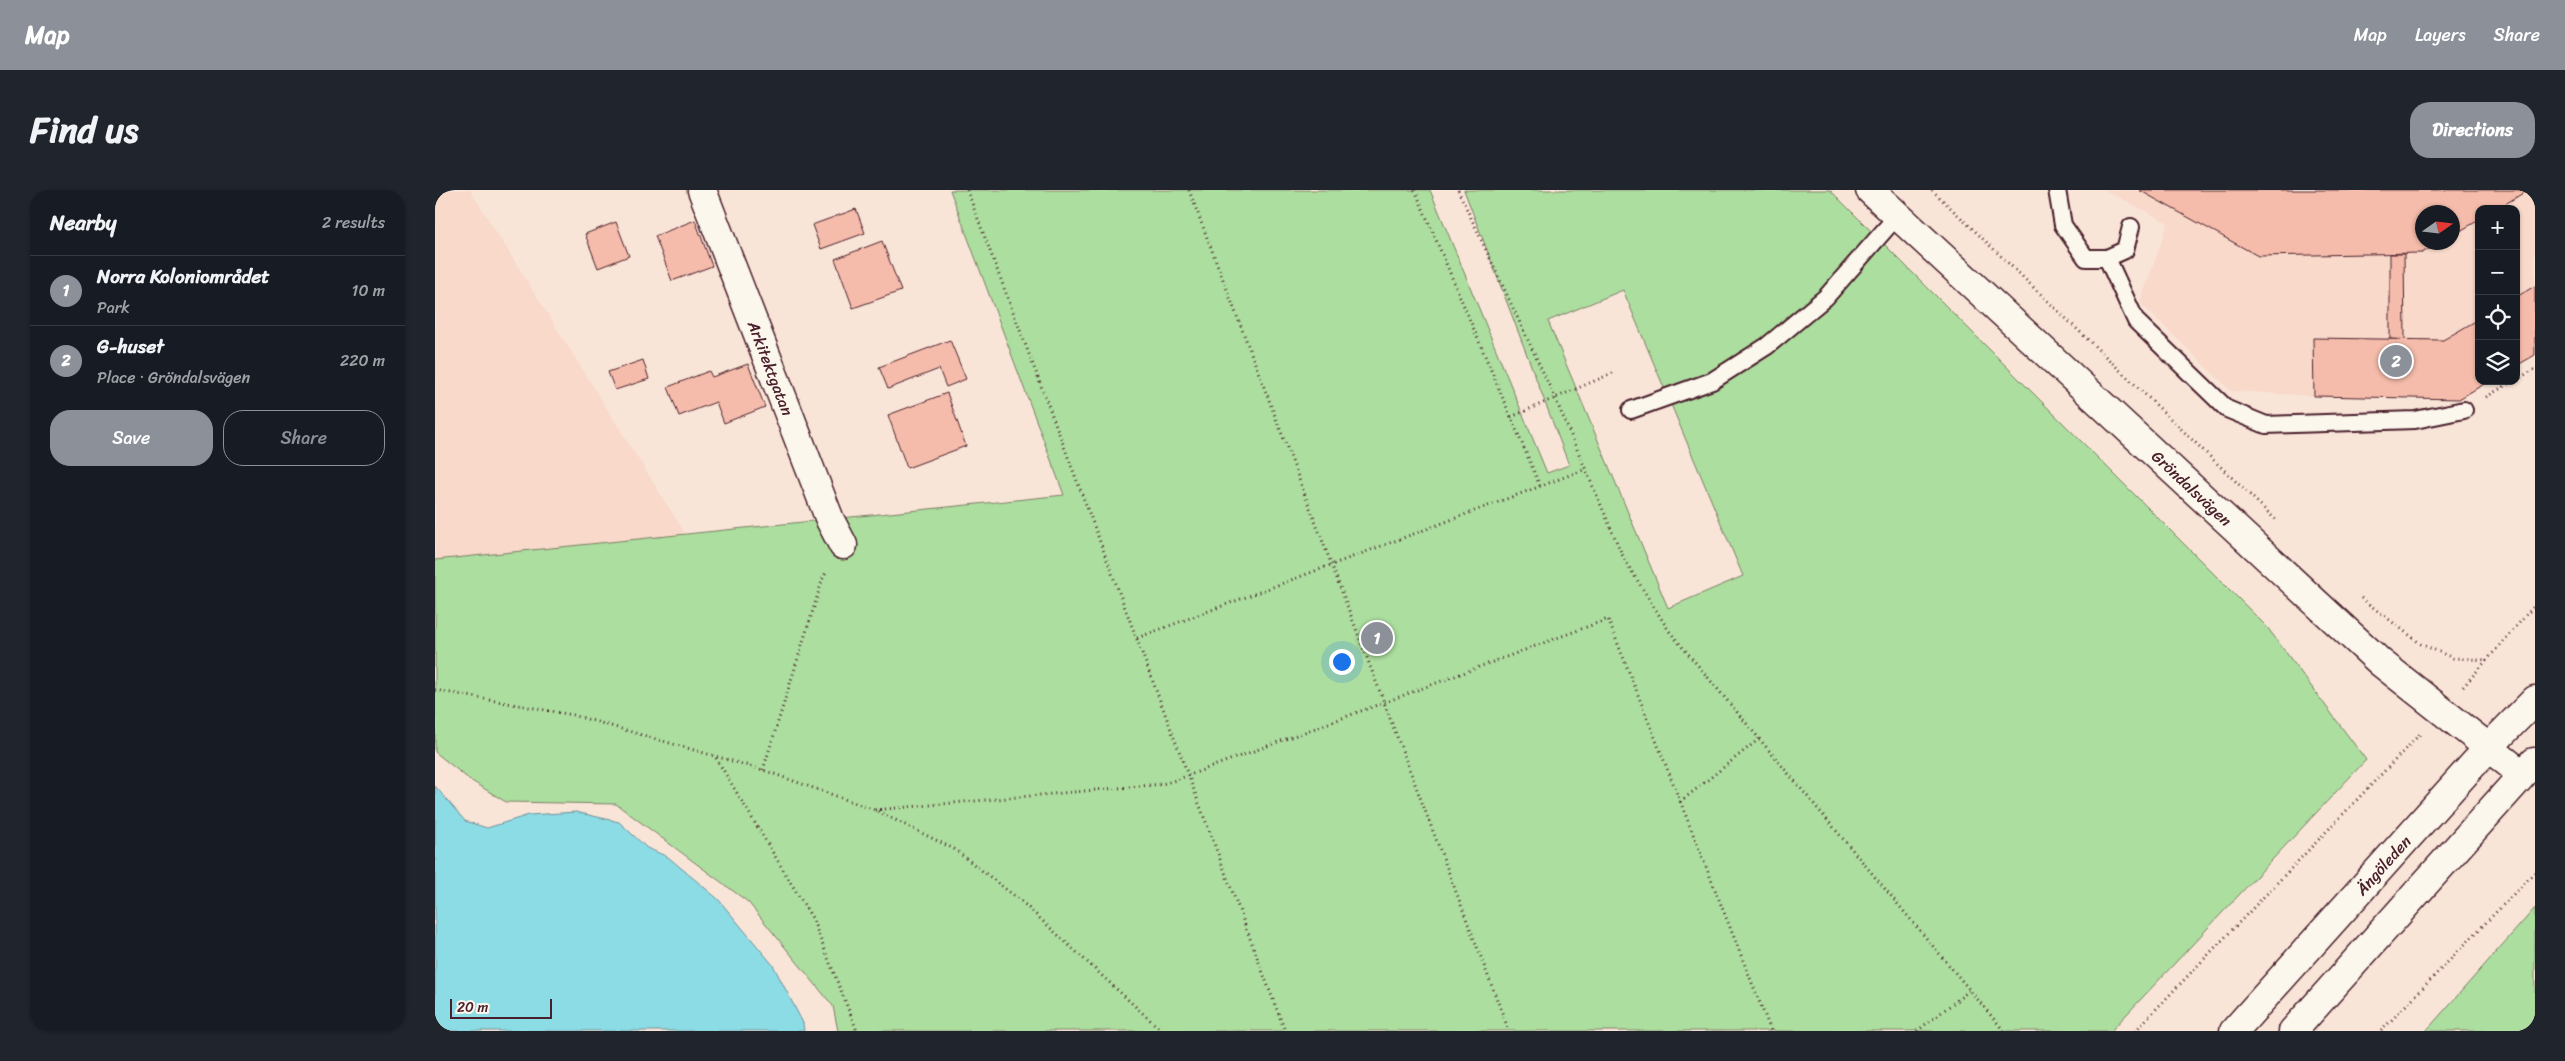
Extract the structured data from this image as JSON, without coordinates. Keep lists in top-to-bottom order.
{
  "streets": {
    "street": ["Arkitektgatan", "Gröndalsvägen", "Ängöleden"]
  },
  "crossings": [
    ["Gröndalsvägen", "Ängöleden"]
  ],
  "scale_bar": "20 m",
  "north": "right",
  "page": {
    "header": "Map",
    "nav": ["Map", "Layers", "Share"],
    "title": "Find us",
    "buttons": [
      "Directions",
      ["Save", "Share"]
    ],
    "heading": ["Nearby", "2 results"],
    "map_buttons": ["+", "−"],
    "list": [
      {
        "mark": "1",
        "name": "Norra Koloniområdet",
        "note": "Park",
        "value": "10 m"
      },
      {
        "mark": "2",
        "name": "G-huset",
        "note": "Place · Gröndalsvägen",
        "value": "220 m"
      }
    ],
    "pins": ["2", "1"],
    "scale": "20 m"
  }
}
